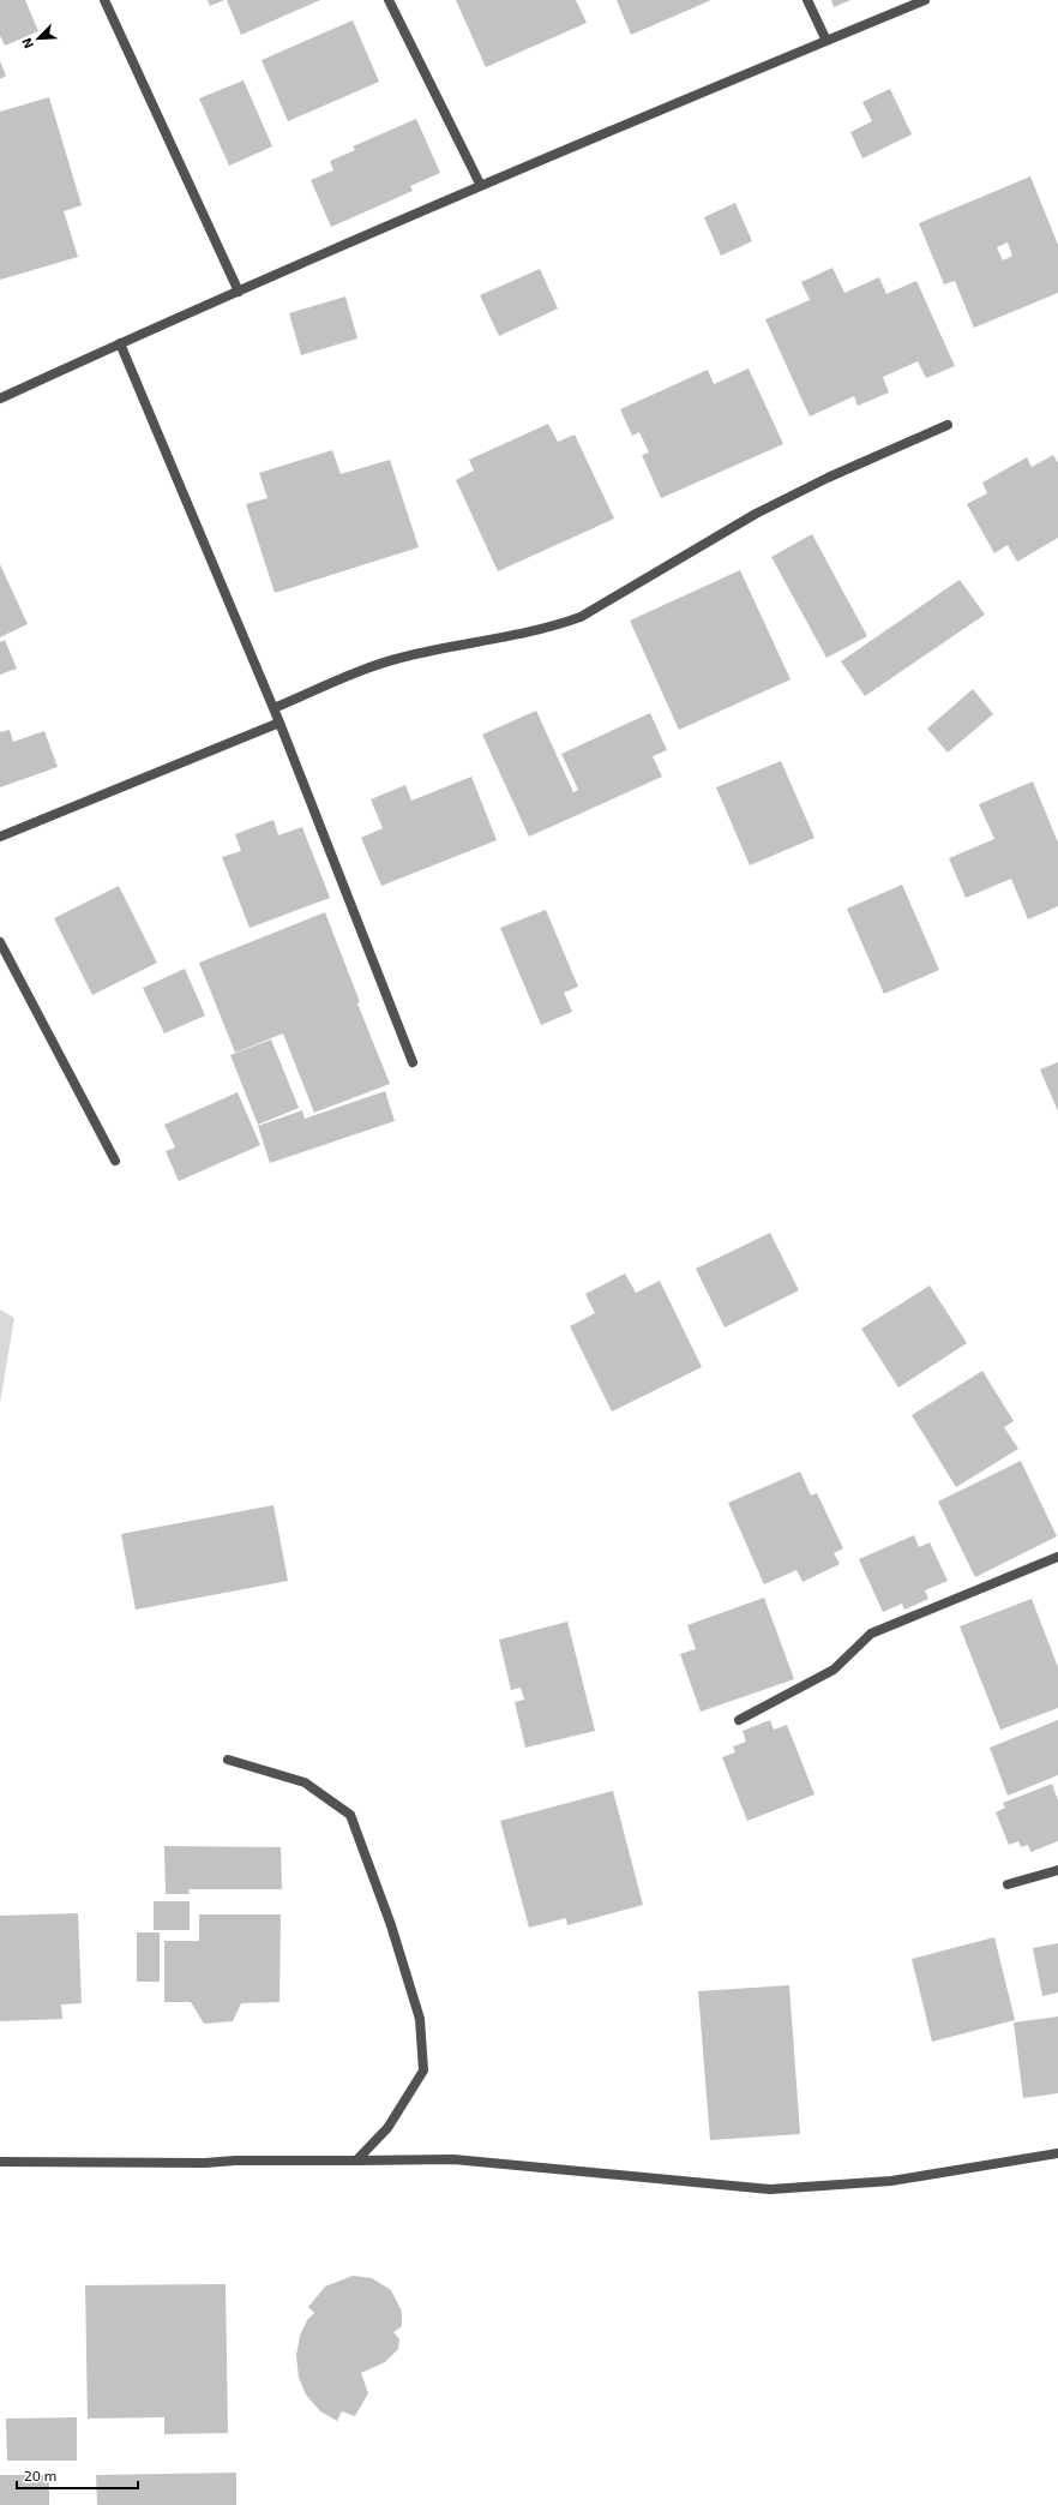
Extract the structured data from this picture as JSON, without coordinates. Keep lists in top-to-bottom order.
{
  "scale_bar": "20 m",
  "north": "bottom left"
}
